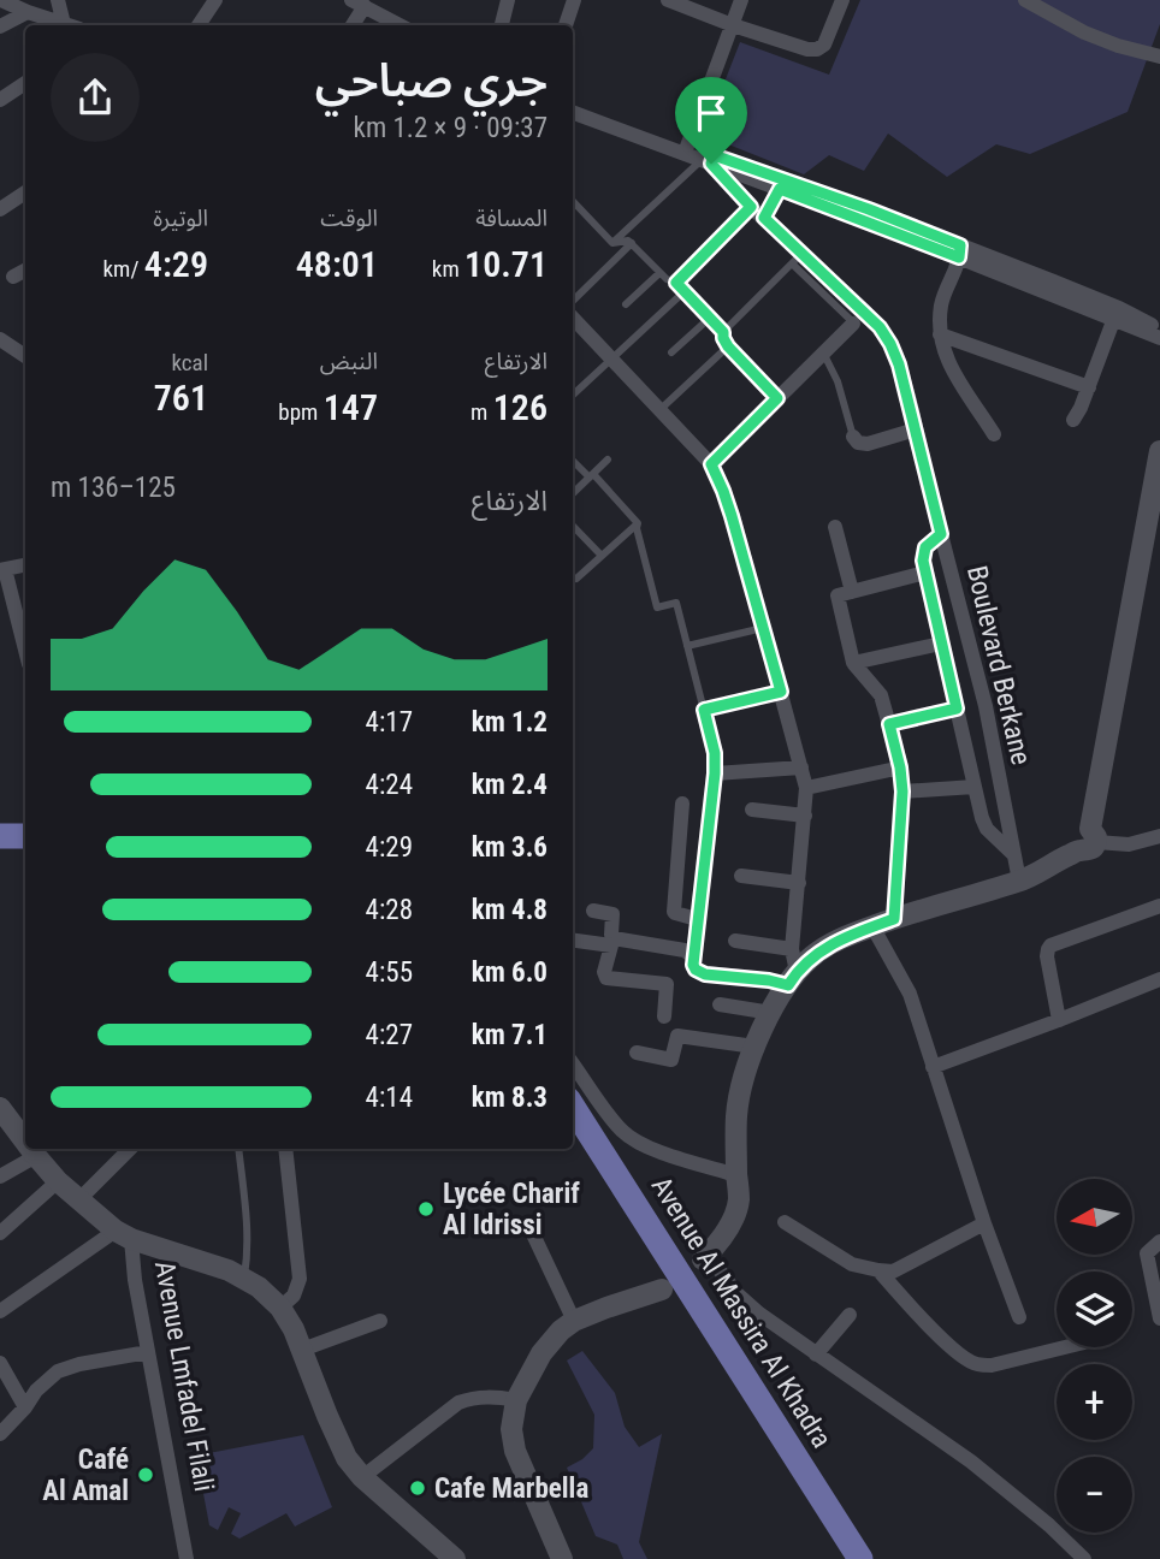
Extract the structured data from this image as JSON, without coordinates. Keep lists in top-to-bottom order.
{
  "streets": {
    "main road": ["Avenue Al Massira Al Khadra"],
    "street": ["Boulevard Berkane", "Avenue Lmfadel Filali"]
  },
  "places": ["Lycée Charif Al Idrissi", "Café Al Amal", "Cafe Marbella"],
  "north": "left",
  "page": {
    "heading": ["جري صباحي", "09:37 · 9 × 1.2 km"],
    "stats": [
      ["المسافة", "10.71 km"],
      ["الوقت", "48:01"],
      ["الوتيرة", "4:29 /km"],
      ["الارتفاع", "126 m"],
      ["النبض", "147 bpm"],
      ["kcal", "761"]
    ],
    "chart": ["الارتفاع", "125–136 m"],
    "list": [
      {
        "name": "1.2 km",
        "note": "4:17"
      },
      {
        "name": "2.4 km",
        "note": "4:24"
      },
      {
        "name": "3.6 km",
        "note": "4:29"
      },
      {
        "name": "4.8 km",
        "note": "4:28"
      },
      {
        "name": "6.0 km",
        "note": "4:55"
      },
      {
        "name": "7.1 km",
        "note": "4:27"
      },
      {
        "name": "8.3 km",
        "note": "4:14"
      }
    ],
    "map_buttons": ["+", "−"]
  }
}
